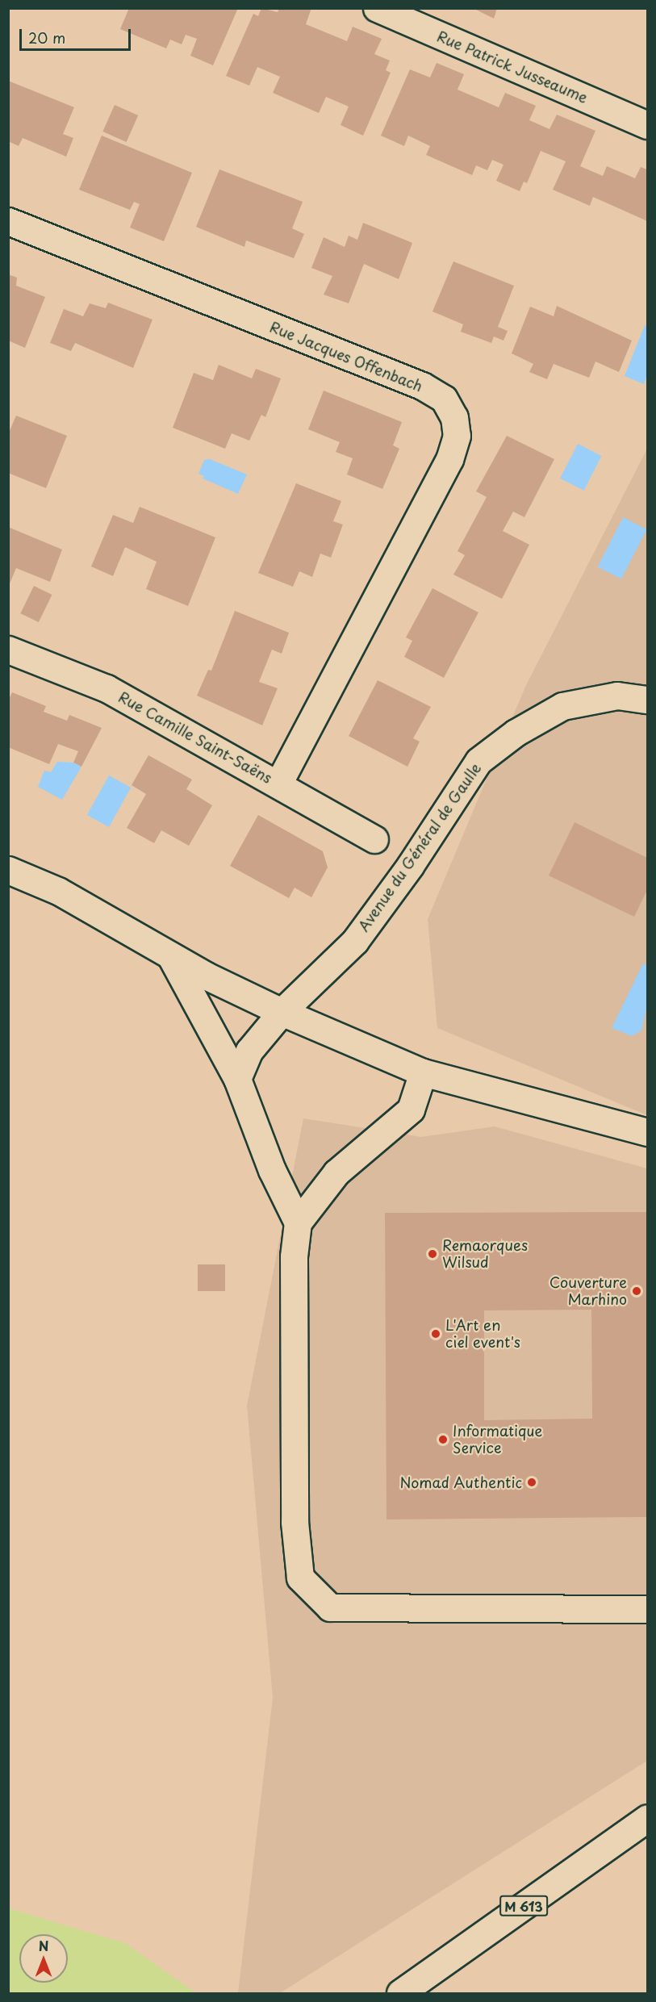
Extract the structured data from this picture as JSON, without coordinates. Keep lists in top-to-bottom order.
{
  "streets": {
    "street": [
      "Rue Patrick Jusseaume",
      "Rue Jacques Offenbach",
      "Rue Camille Saint-Saëns",
      "Avenue du Général de Gaulle",
      "M 613"
    ]
  },
  "crossings": [
    ["Rue Jacques Offenbach", "Rue Camille Saint-Saëns"]
  ],
  "places": [
    "Remaorques Wilsud",
    "Couverture Marhino",
    "L'Art en ciel event's",
    "Informatique Service",
    "Nomad Authentic"
  ],
  "scale_bar": "20 m",
  "north": "top"
}
